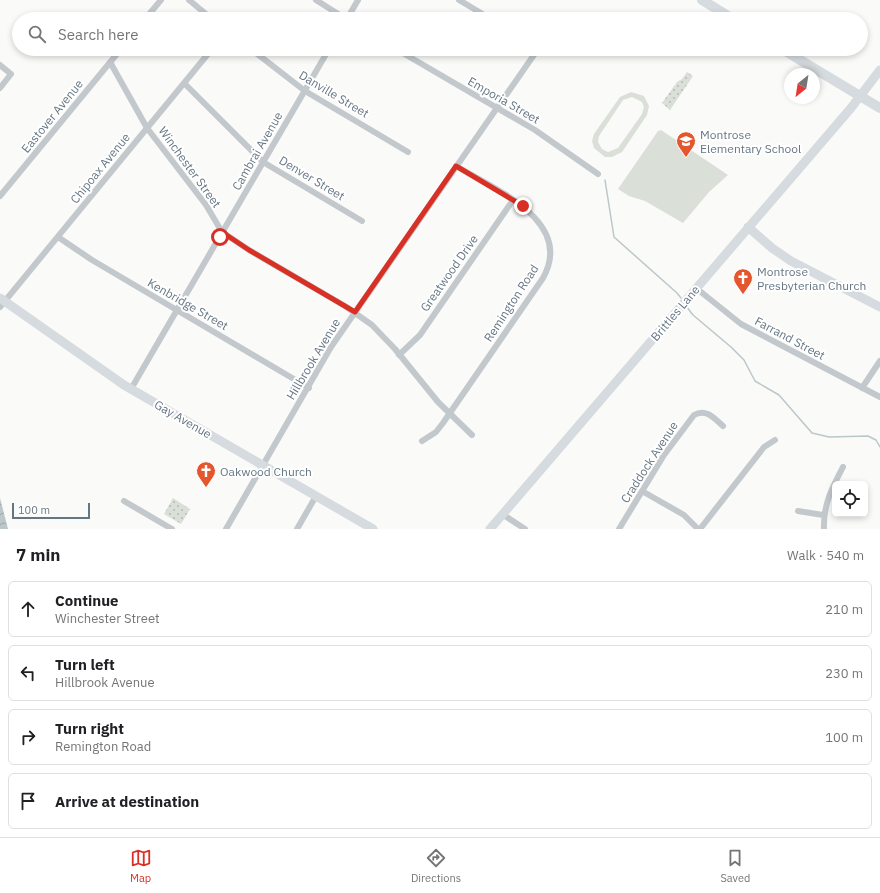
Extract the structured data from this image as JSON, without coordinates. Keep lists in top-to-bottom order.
{
  "streets": {
    "main road": ["Brittles Lane", "Gay Avenue"],
    "street": [
      "Danville Street",
      "Emporia Street",
      "Eastover Avenue",
      "Cambrai Avenue",
      "Winchester Street",
      "Chipoax Avenue",
      "Denver Street",
      "Greatwood Drive",
      "Remington Road",
      "Kenbridge Street",
      "Farrand Street",
      "Hillbrook Avenue",
      "Craddock Avenue"
    ]
  },
  "crossings": [
    ["Danville Street", "Cambrai Avenue"],
    ["Emporia Street", "Hillbrook Avenue"],
    ["Eastover Avenue", "Winchester Street"],
    ["Cambrai Avenue", "Winchester Street"],
    ["Cambrai Avenue", "Denver Street"],
    ["Cambrai Avenue", "Kenbridge Street"],
    ["Cambrai Avenue", "Gay Avenue"],
    ["Winchester Street", "Chipoax Avenue"],
    ["Winchester Street", "Greatwood Drive"],
    ["Winchester Street", "Remington Road"],
    ["Winchester Street", "Hillbrook Avenue"],
    ["Chipoax Avenue", "Denver Street"],
    ["Chipoax Avenue", "Kenbridge Street"],
    ["Chipoax Avenue", "Gay Avenue"],
    ["Greatwood Drive", "Remington Road"],
    ["Remington Road", "Hillbrook Avenue"],
    ["Kenbridge Street", "Hillbrook Avenue"],
    ["Brittles Lane", "Farrand Street"],
    ["Hillbrook Avenue", "Gay Avenue"]
  ],
  "places": {
    "school or university": ["Montrose Elementary School"],
    "church": ["Montrose Presbyterian Church", "Oakwood Church"]
  },
  "scale_bar": "100 m",
  "north": "bottom left",
  "page": {
    "search": "Search here",
    "scale": "100 m",
    "heading": ["7 min", "Walk · 540 m"],
    "list": [
      ["Continue", "Winchester Street", "210 m"],
      ["Turn left", "Hillbrook Avenue", "230 m"],
      ["Turn right", "Remington Road", "100 m"],
      "Arrive at destination"
    ],
    "nav": ["Map", "Directions", "Saved"]
  }
}
